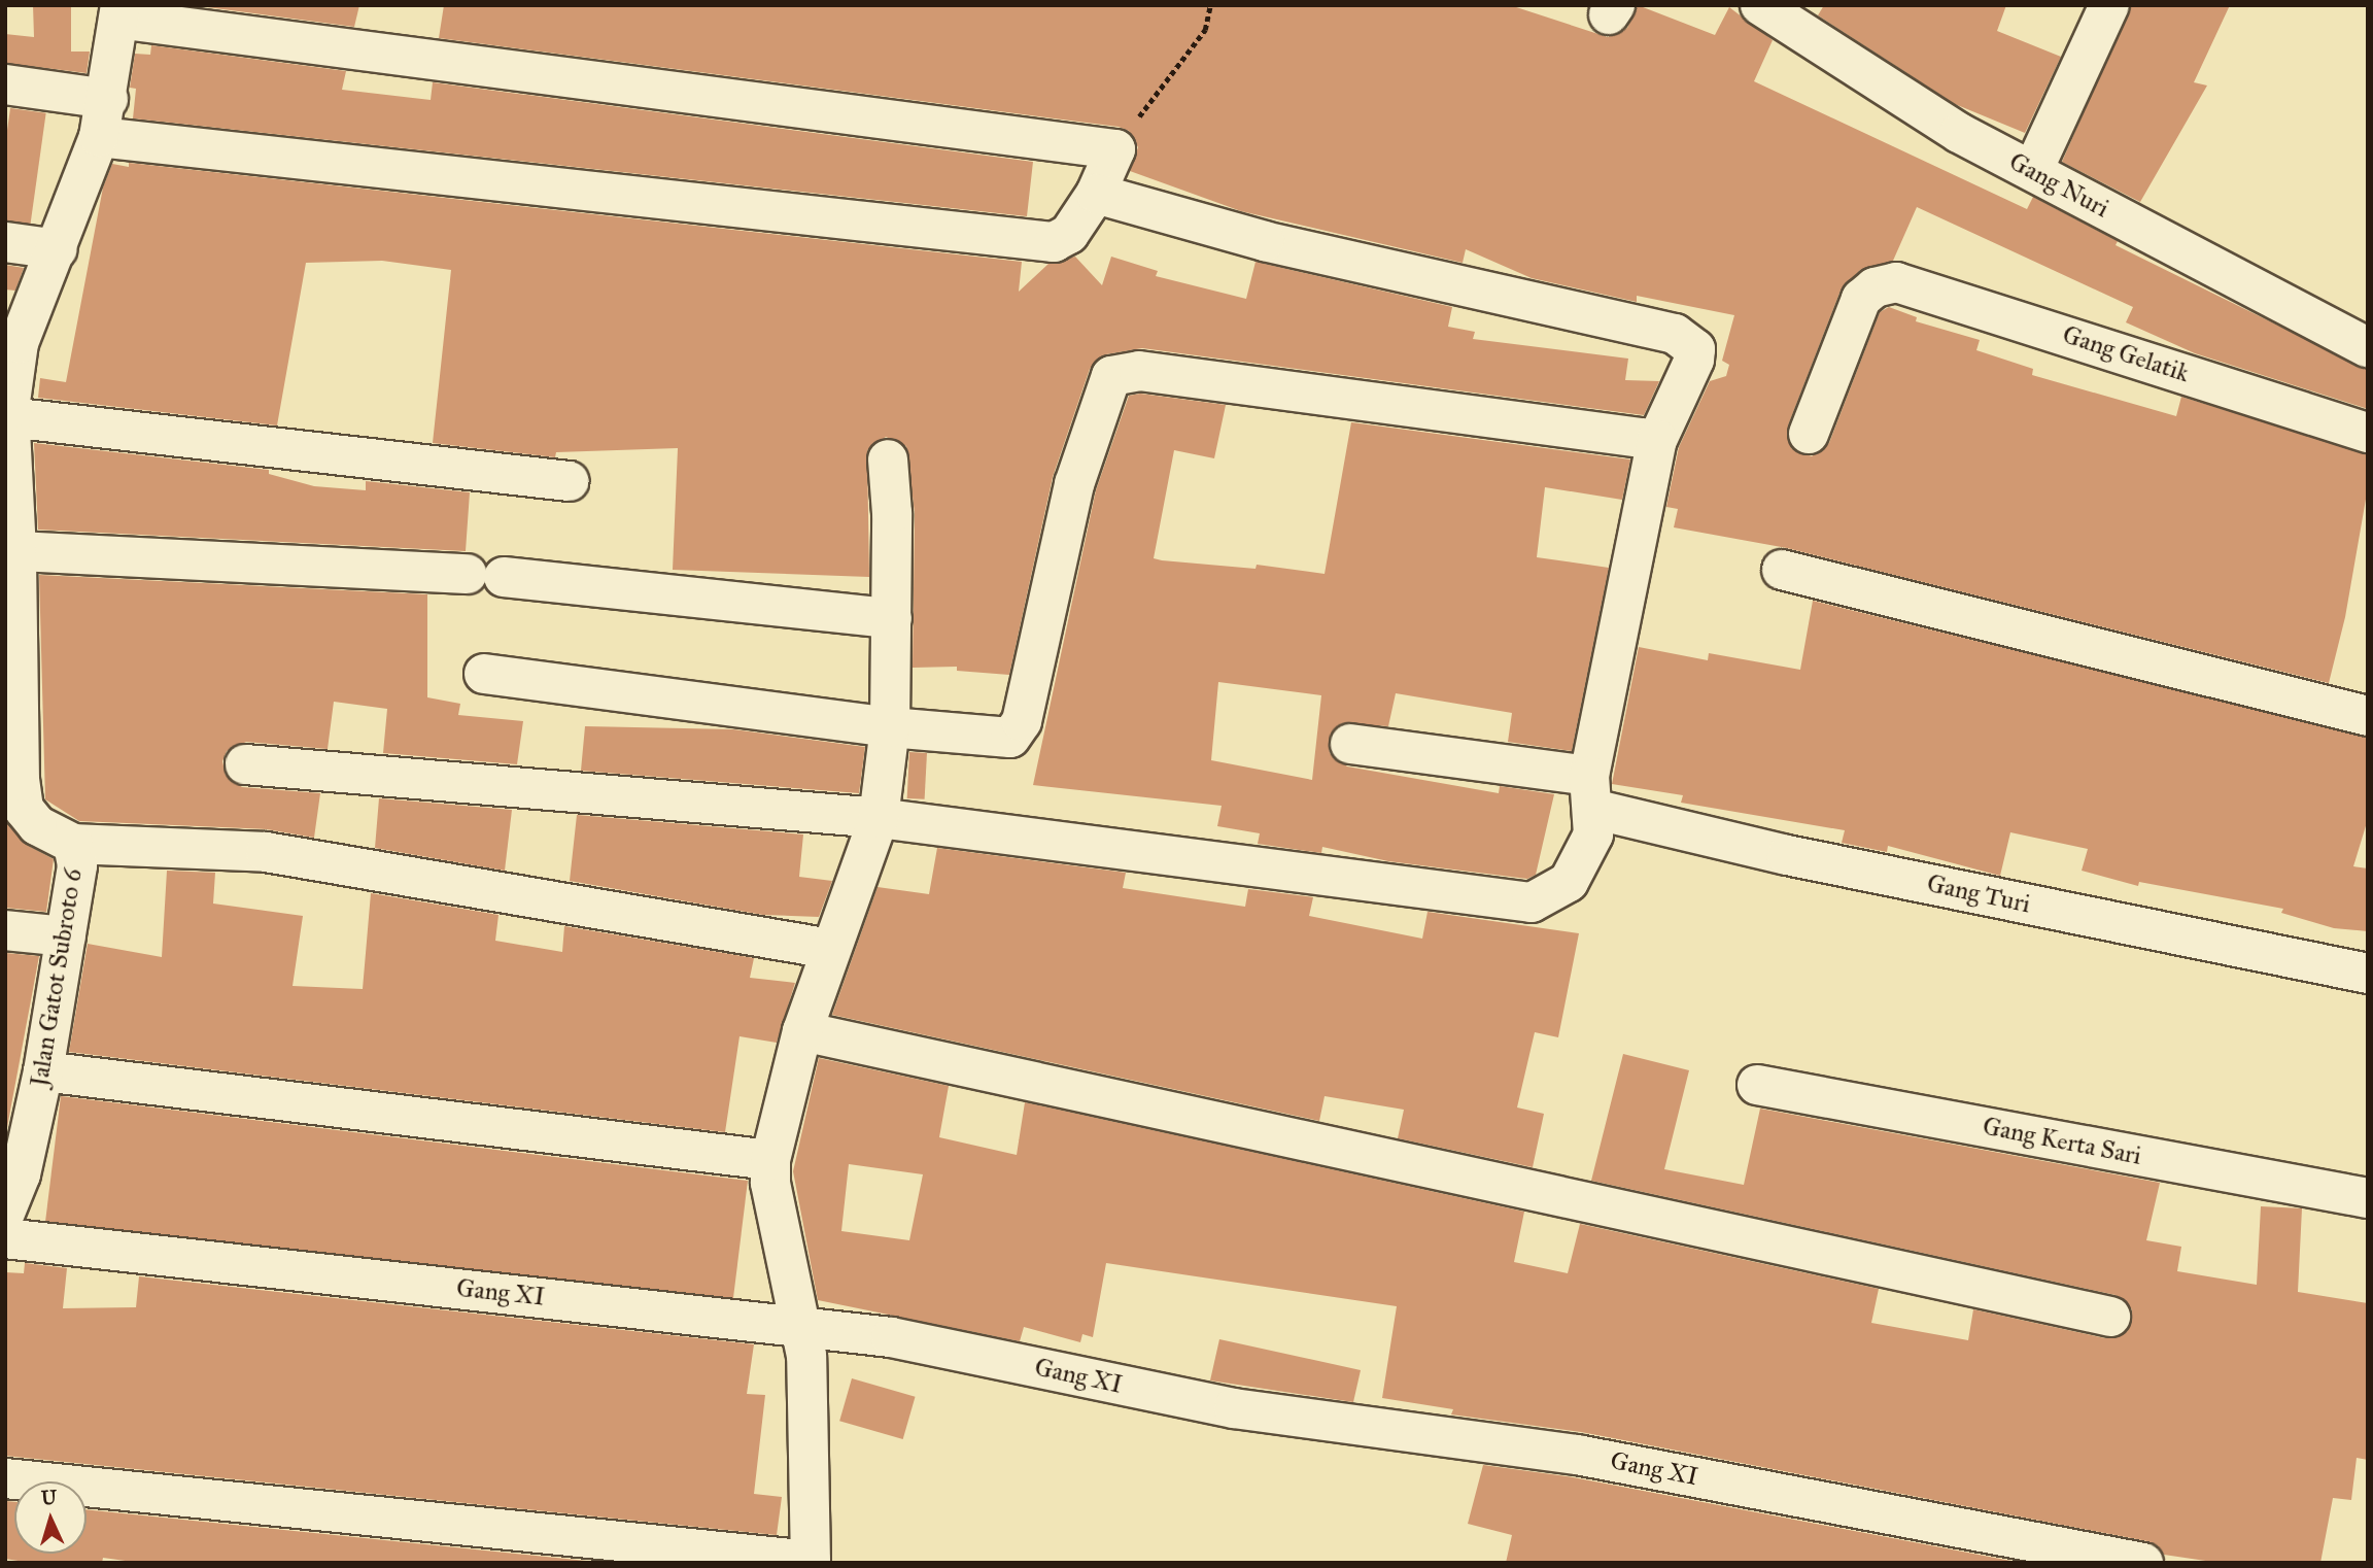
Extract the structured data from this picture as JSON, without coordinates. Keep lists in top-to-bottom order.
{
  "streets": {
    "street": [
      "Gang Nuri",
      "Gang Gelatik",
      "Gang Turi",
      "Jalan Gatot Subroto 6",
      "Gang Kerta Sari",
      "Gang XI"
    ]
  },
  "north": "top"
}
